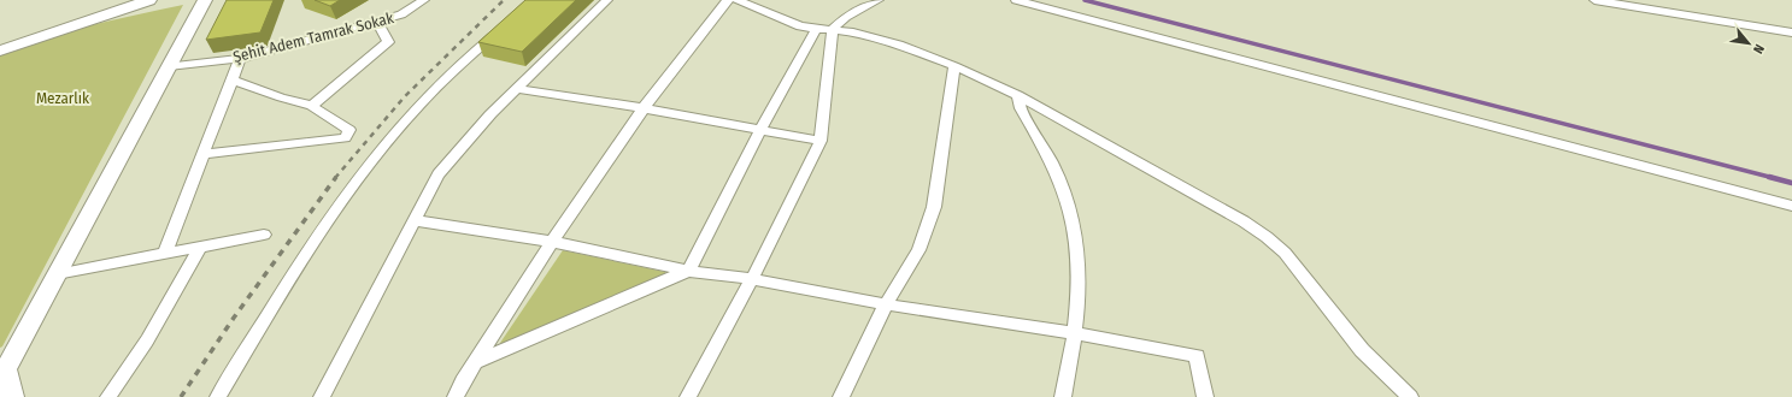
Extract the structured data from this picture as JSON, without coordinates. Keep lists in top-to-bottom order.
{
  "streets": {
    "street": ["Şehit Adem Tamrak Sokak"]
  },
  "parks": ["Mezarlık"],
  "north": "bottom right"
}
